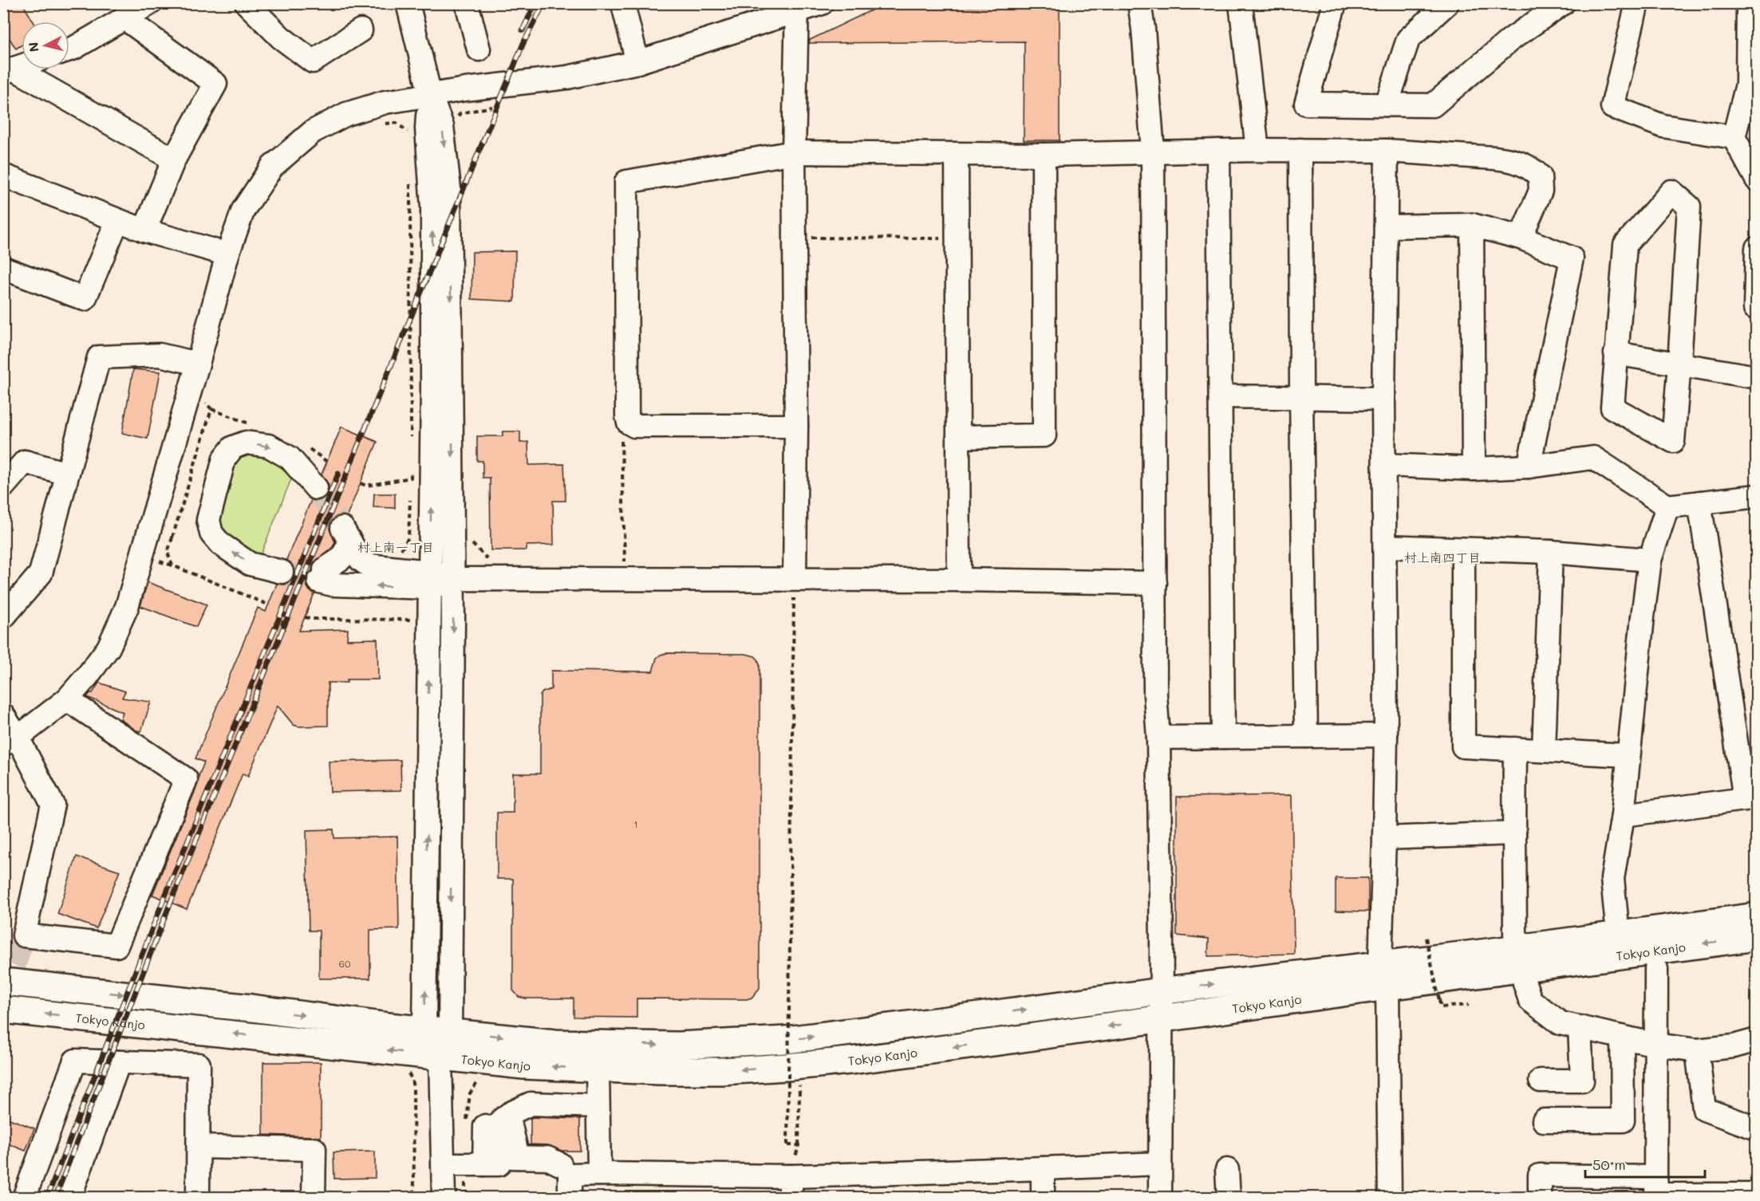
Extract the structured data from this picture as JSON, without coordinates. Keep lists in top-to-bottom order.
{
  "streets": {
    "highway": ["Tokyo Kanjo"]
  },
  "districts": ["村上南一丁目", "村上南四丁目"],
  "house_numbers": ["1", "60"],
  "scale_bar": "50 m",
  "north": "left"
}
